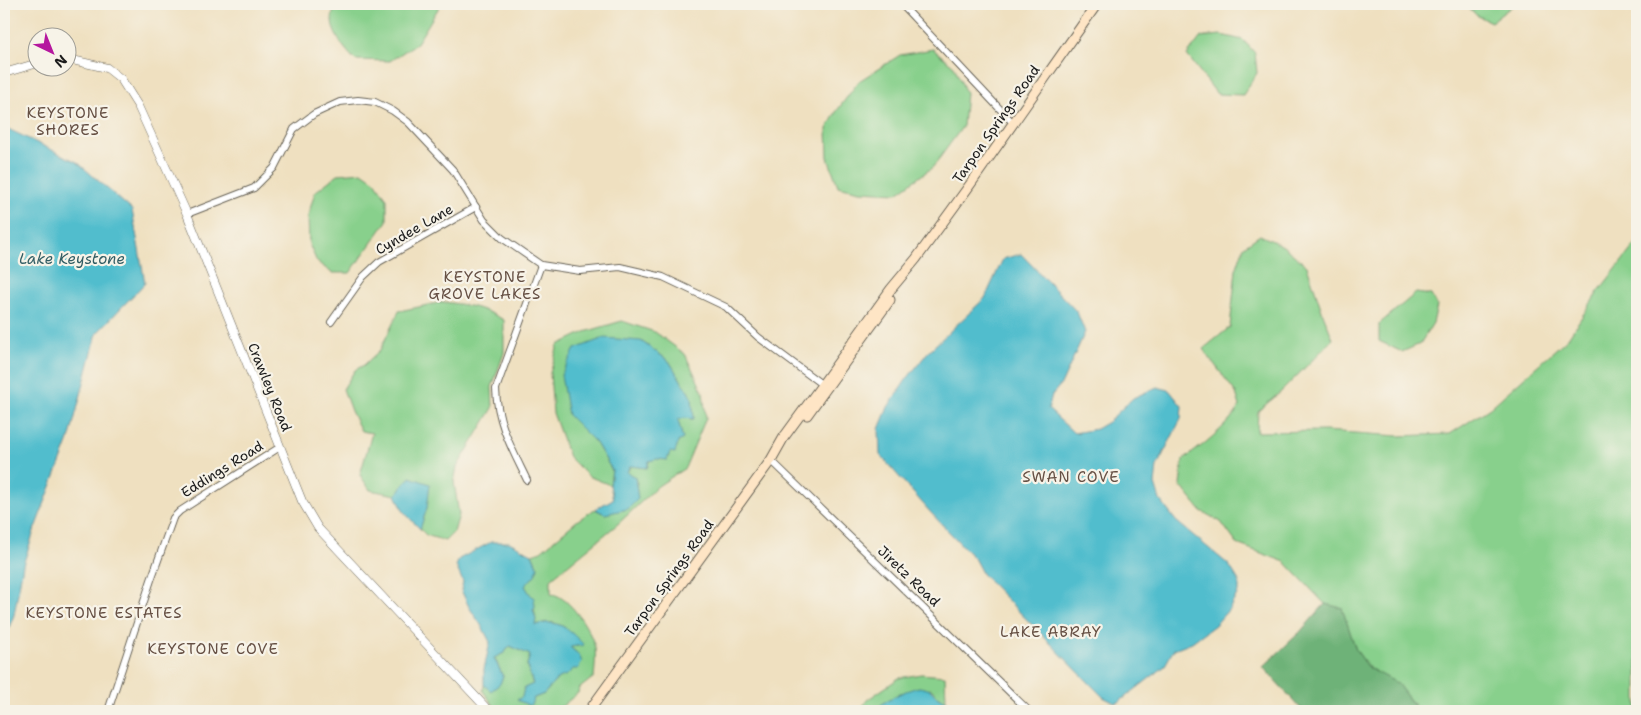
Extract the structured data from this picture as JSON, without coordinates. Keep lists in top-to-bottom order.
{
  "streets": {
    "main road": ["Tarpon Springs Road"],
    "street": [
      "Cyndee Lane",
      "Crawley Road",
      "Eddings Road",
      "Jiretz Road"
    ]
  },
  "crossings": [
    ["Tarpon Springs Road", "Jiretz Road"],
    ["Crawley Road", "Eddings Road"]
  ],
  "districts": [
    "KEYSTONE SHORES",
    "KEYSTONE GROVE LAKES",
    "SWAN COVE",
    "KEYSTONE ESTATES",
    "LAKE ABRAY",
    "KEYSTONE COVE"
  ],
  "water": ["Lake Keystone"],
  "north": "bottom right"
}
